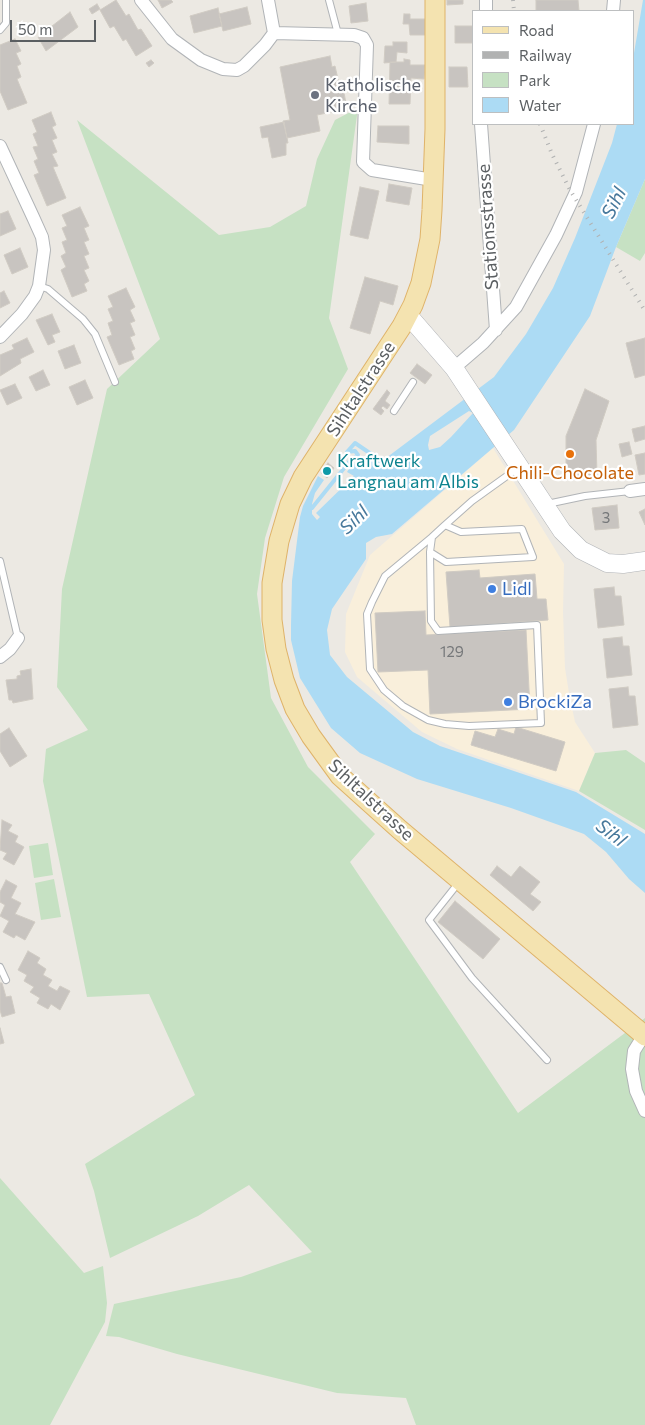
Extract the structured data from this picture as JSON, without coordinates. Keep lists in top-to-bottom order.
{
  "streets": {
    "main road": ["Sihltalstrasse"],
    "street": ["Stationsstrasse"]
  },
  "water": ["Sihl"],
  "places": [
    "Katholische Kirche",
    "Chili-Chocolate",
    "Kraftwerk Langnau am Albis",
    "Lidl",
    "BrockiZa"
  ],
  "house_numbers": ["3", "129"],
  "legend": [
    "Road",
    "Railway",
    "Park",
    "Water"
  ],
  "scale_bar": "50 m"
}
